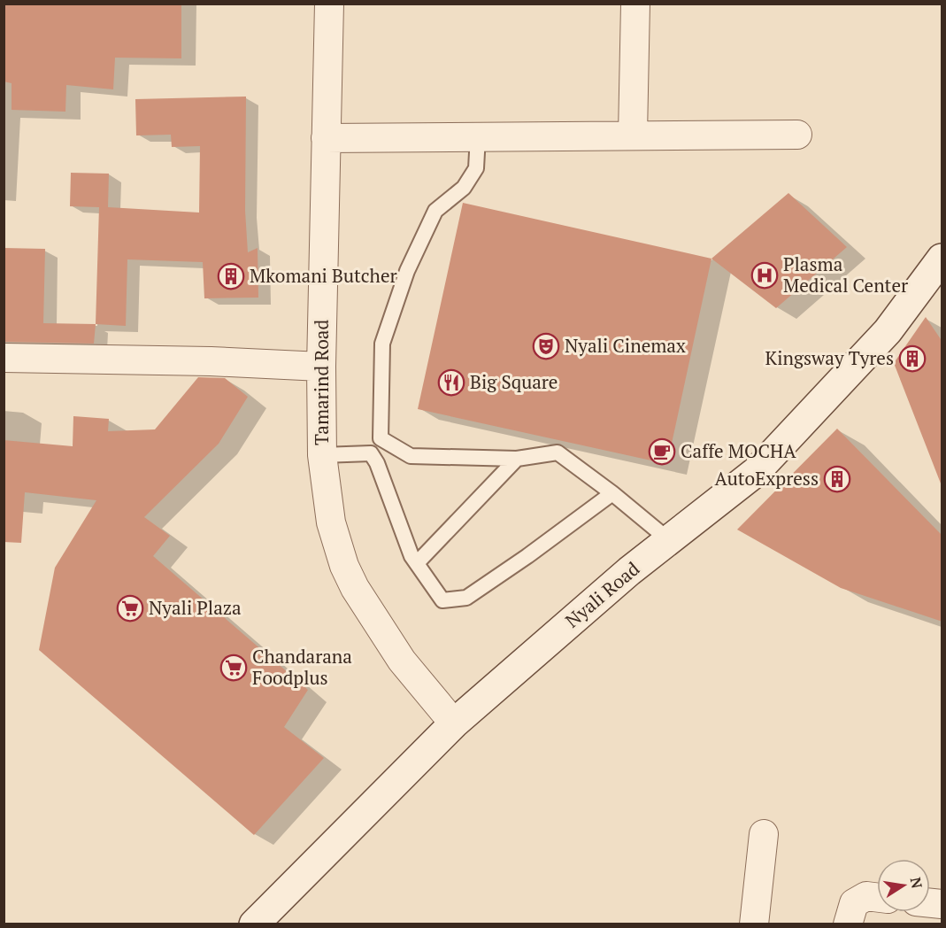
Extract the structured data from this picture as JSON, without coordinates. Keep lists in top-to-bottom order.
{
  "streets": {
    "main road": ["Nyali Road"],
    "street": ["Tamarind Road"]
  },
  "crossings": [
    ["Tamarind Road", "Nyali Road"]
  ],
  "places": {
    "hospital": ["Plasma Medical Center"],
    "building": ["Mkomani Butcher", "Kingsway Tyres", "AutoExpress"],
    "theatre": ["Nyali Cinemax"],
    "restaurant": ["Big Square"],
    "cafe": ["Caffe MOCHA"],
    "supermarket": ["Nyali Plaza", "Chandarana Foodplus"]
  },
  "north": "right"
}
